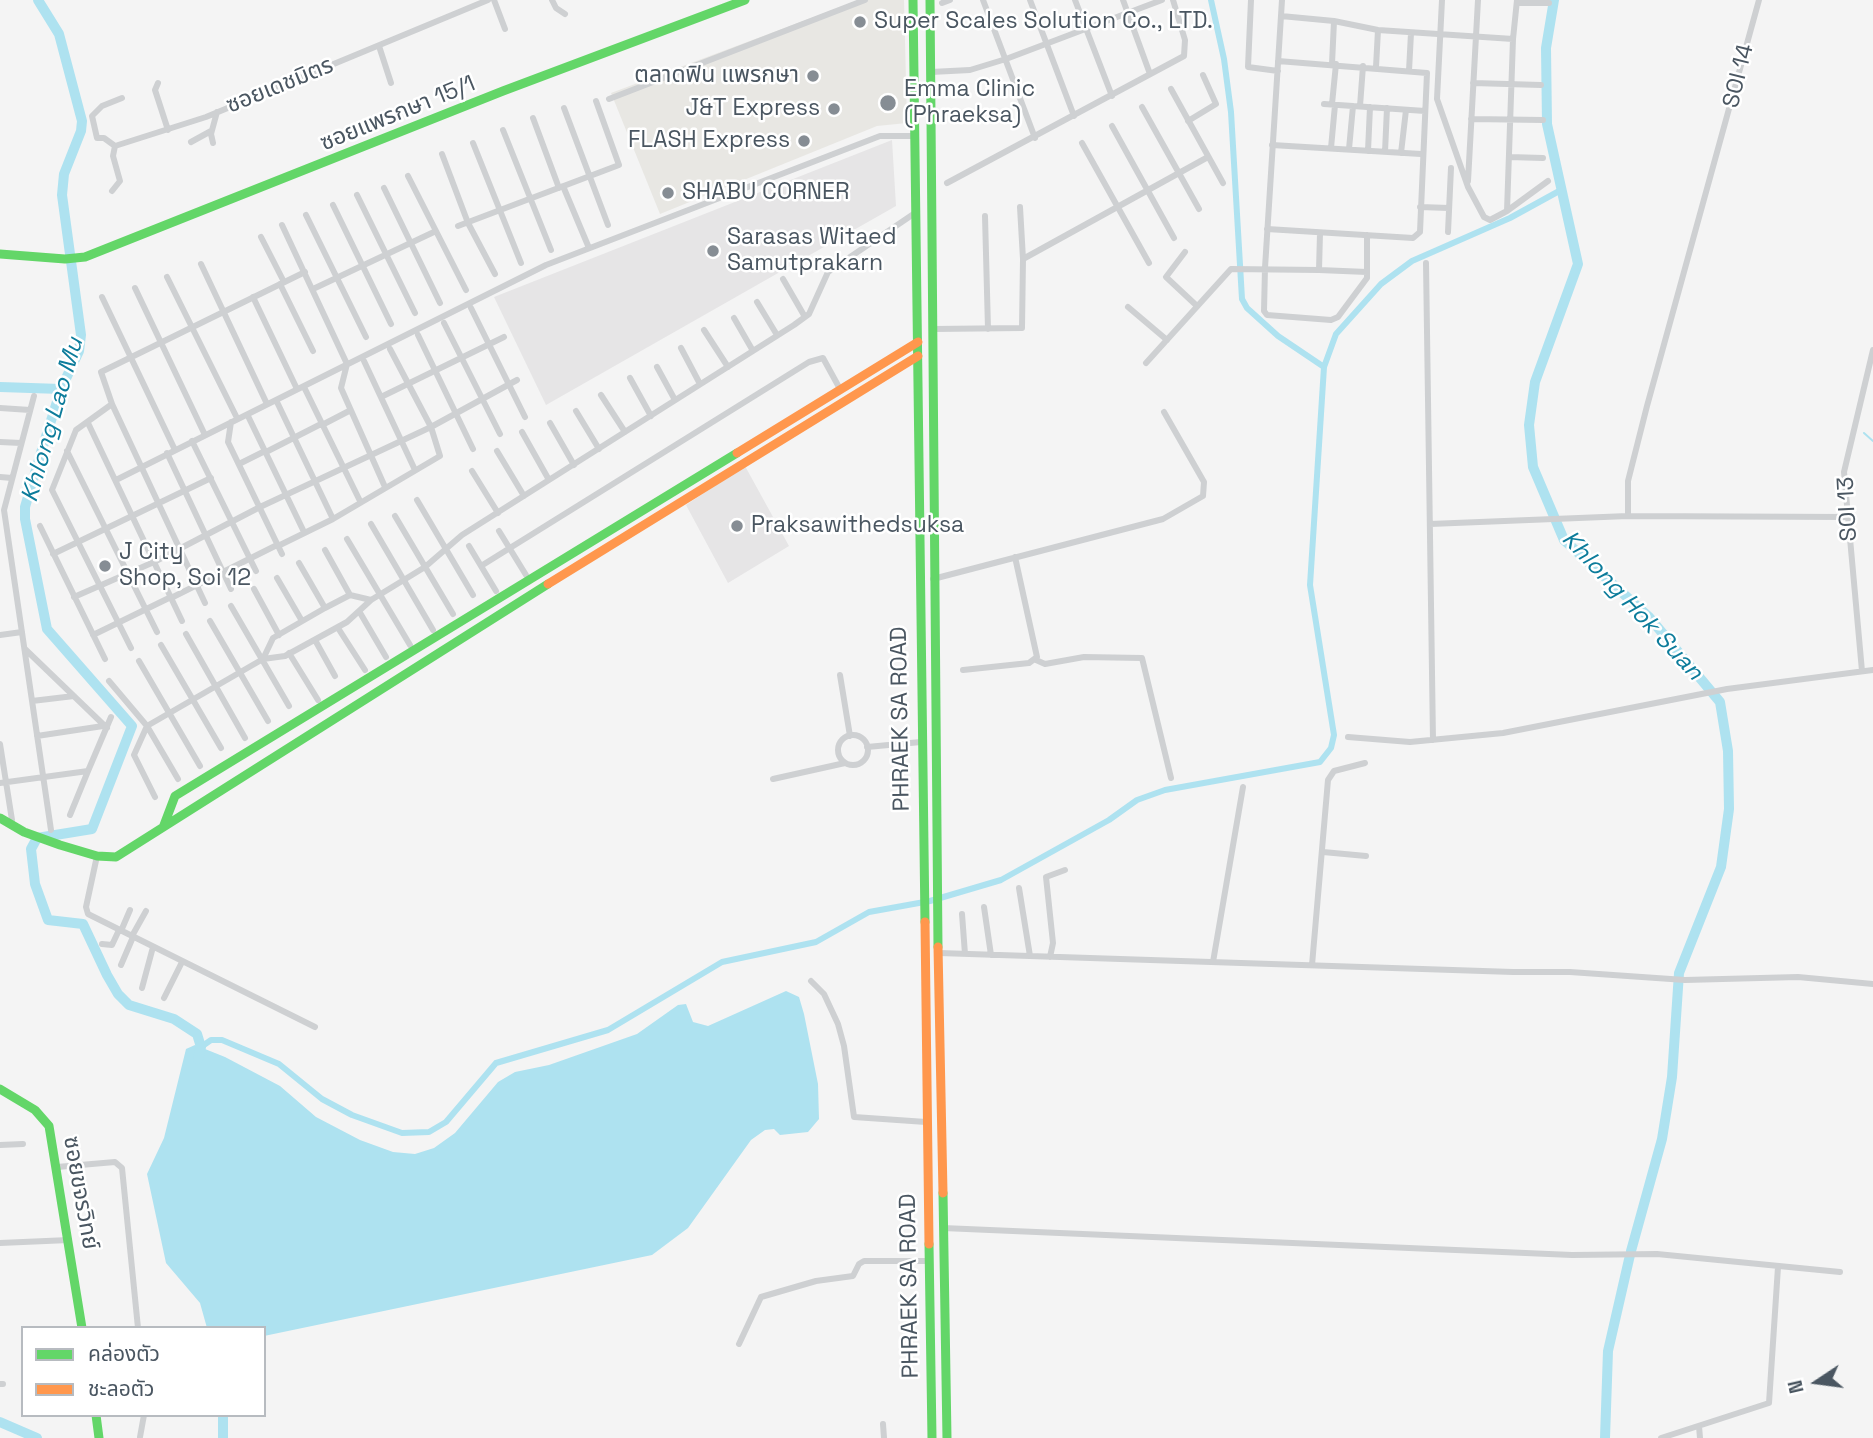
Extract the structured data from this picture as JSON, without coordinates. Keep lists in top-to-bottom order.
{
  "streets": {
    "street": [
      "SOI 14",
      "ซอยเดชมิตร",
      "ซอยแพรกษา 15/1",
      "SOI 13",
      "PHRAEK SA ROAD",
      "ซอยขจรวิทย์"
    ]
  },
  "water": ["Khlong Lao Mu", "Khlong Hok Suan"],
  "places": [
    "Super Scales Solution Co., LTD.",
    "ตลาดฟิน แพรกษา",
    "Emma Clinic (Phraeksa)",
    "J&T Express",
    "FLASH Express",
    "SHABU CORNER",
    "Sarasas Witaed Samutprakarn",
    "Praksawithedsuksa",
    "J City Shop, Soi 12"
  ],
  "legend": ["คล่องตัว", "ชะลอตัว"],
  "north": "left"
}
